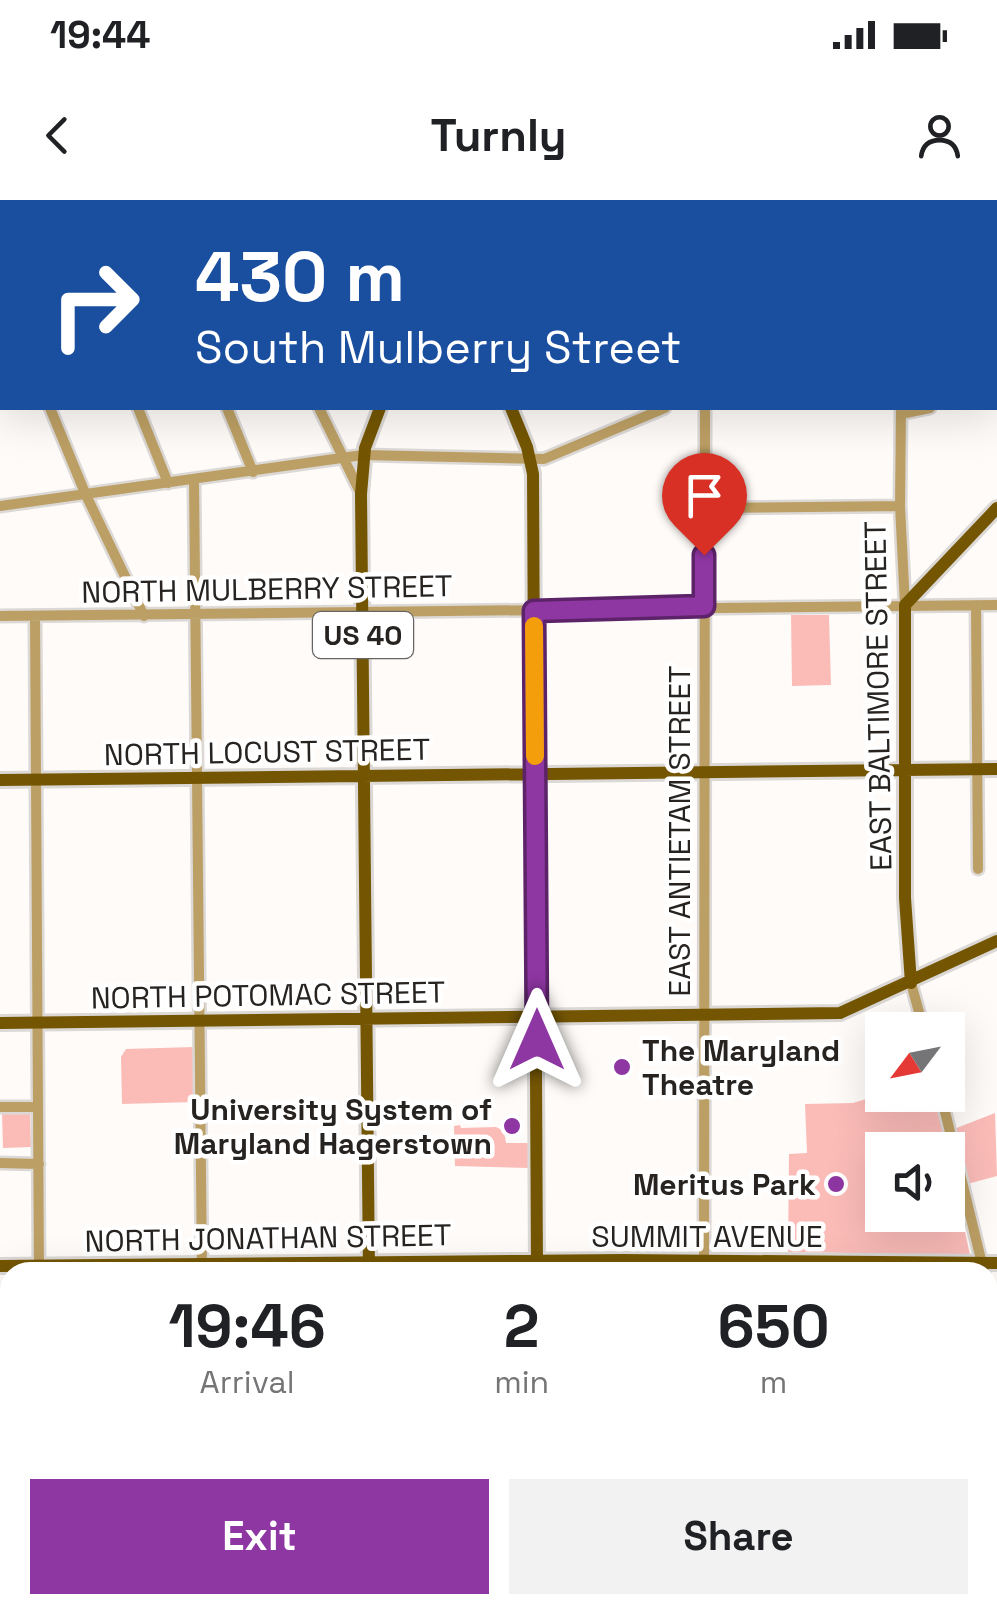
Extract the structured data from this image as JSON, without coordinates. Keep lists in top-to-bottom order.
{
  "streets": {
    "main road": [
      "US 40",
      "EAST BALTIMORE STREET",
      "NORTH LOCUST STREET",
      "NORTH POTOMAC STREET"
    ],
    "street": ["NORTH MULBERRY STREET", "EAST ANTIETAM STREET"]
  },
  "crossings": [
    ["NORTH MULBERRY STREET", "US 40"],
    ["NORTH MULBERRY STREET", "EAST BALTIMORE STREET"],
    ["NORTH MULBERRY STREET", "EAST ANTIETAM STREET"],
    ["US 40", "NORTH LOCUST STREET"],
    ["US 40", "NORTH POTOMAC STREET"],
    ["EAST BALTIMORE STREET", "NORTH LOCUST STREET"],
    ["EAST BALTIMORE STREET", "NORTH POTOMAC STREET"],
    ["NORTH LOCUST STREET", "EAST ANTIETAM STREET"],
    ["EAST ANTIETAM STREET", "NORTH POTOMAC STREET"]
  ],
  "places": ["The Maryland Theatre", "University System of Maryland Hagerstown", "Meritus Park"],
  "north": "bottom left",
  "page": {
    "status": "19:44",
    "header": "Turnly",
    "turn": ["430 m", "South Mulberry Street"],
    "eta": [
      "19:46",
      "Arrival",
      "2",
      "min",
      "650",
      "m"
    ],
    "buttons": ["Exit", "Share"]
  }
}
